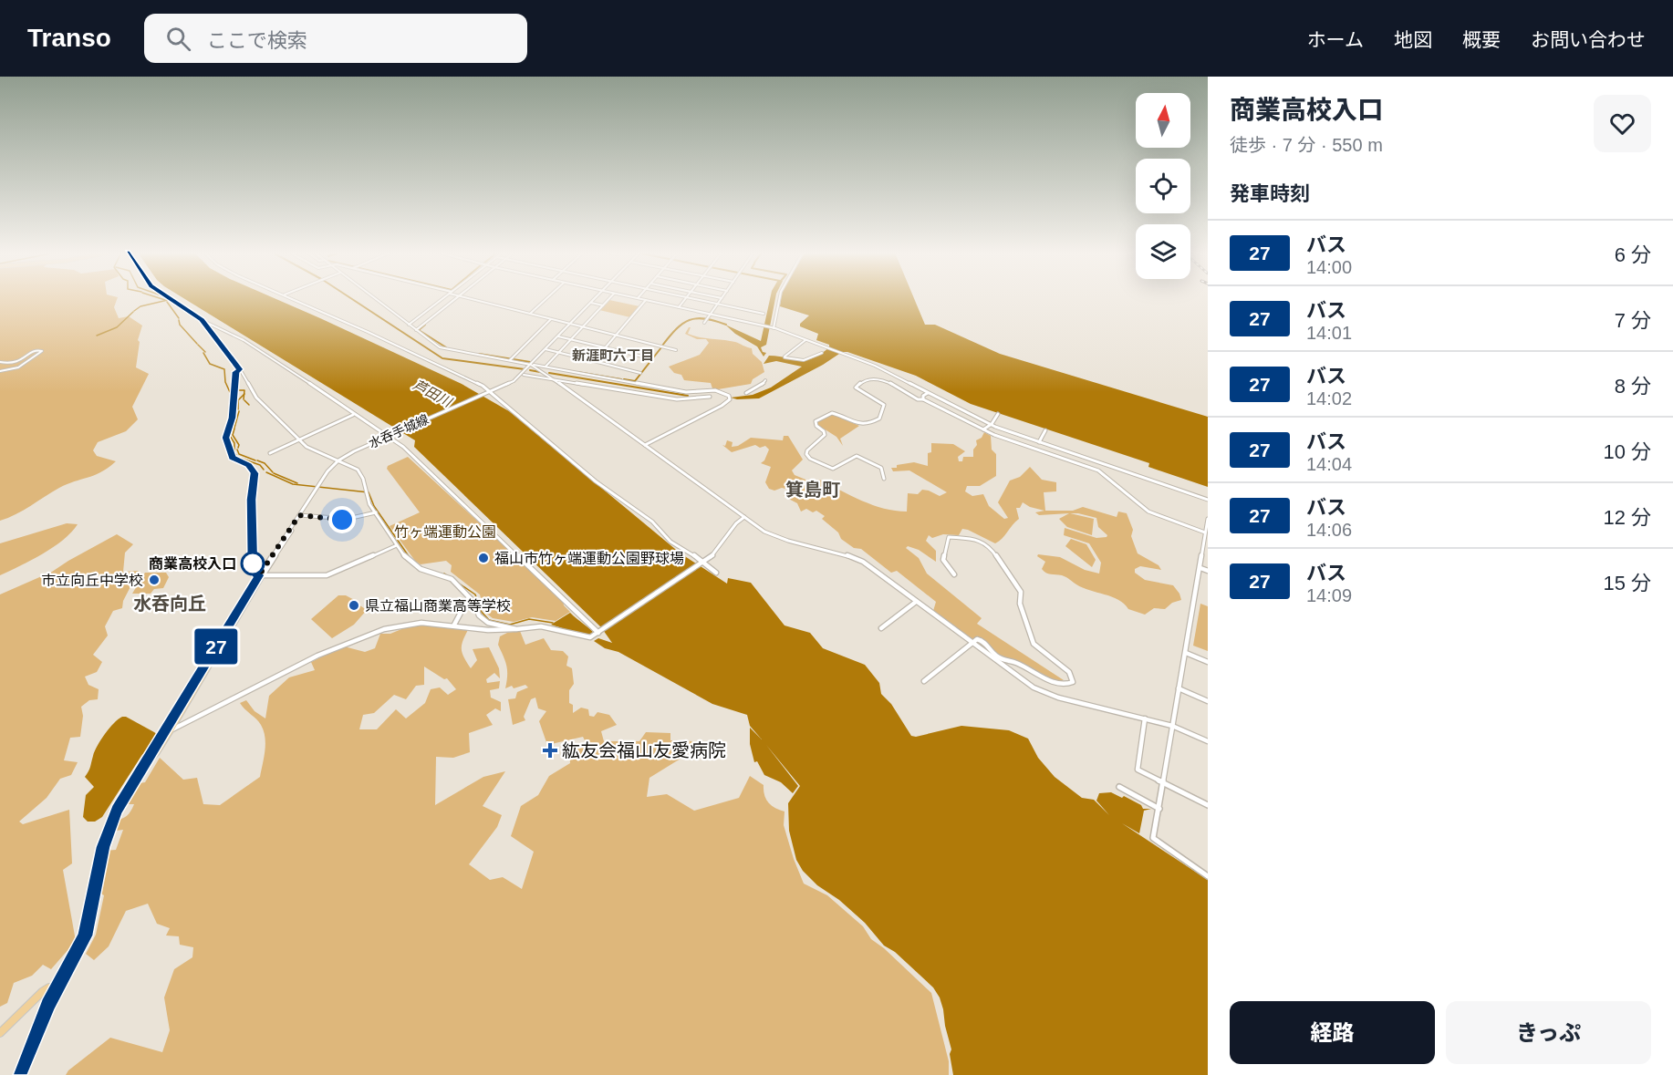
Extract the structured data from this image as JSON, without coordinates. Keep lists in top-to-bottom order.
{
  "streets": {
    "street": ["水呑手城線"]
  },
  "districts": ["新涯町六丁目", "箕島町", "水呑向丘"],
  "water": ["芦田川"],
  "parks": ["竹ヶ端運動公園"],
  "places": {
    "other": [
      "福山市竹ヶ端運動公園野球場",
      "商業高校入口",
      "市立向丘中学校",
      "県立福山商業高等学校"
    ],
    "health": ["紘友会福山友愛病院"]
  },
  "lines": ["bus line 27"],
  "north": "top",
  "page": {
    "header": "Transo",
    "search": "ここで検索",
    "nav": [
      "ホーム",
      "地図",
      "概要",
      "お問い合わせ"
    ],
    "on_map": "27",
    "heading": [
      ["商業高校入口", "徒歩 · 7 分 · 550 m"],
      "発車時刻"
    ],
    "list": [
      {
        "mark": "27",
        "name": "バス",
        "note": "14:00",
        "value": "6 分"
      },
      {
        "mark": "27",
        "name": "バス",
        "note": "14:01",
        "value": "7 分"
      },
      {
        "mark": "27",
        "name": "バス",
        "note": "14:02",
        "value": "8 分"
      },
      {
        "mark": "27",
        "name": "バス",
        "note": "14:04",
        "value": "10 分"
      },
      {
        "mark": "27",
        "name": "バス",
        "note": "14:06",
        "value": "12 分"
      },
      {
        "mark": "27",
        "name": "バス",
        "note": "14:09",
        "value": "15 分"
      }
    ],
    "buttons": ["経路", "きっぷ"]
  }
}
